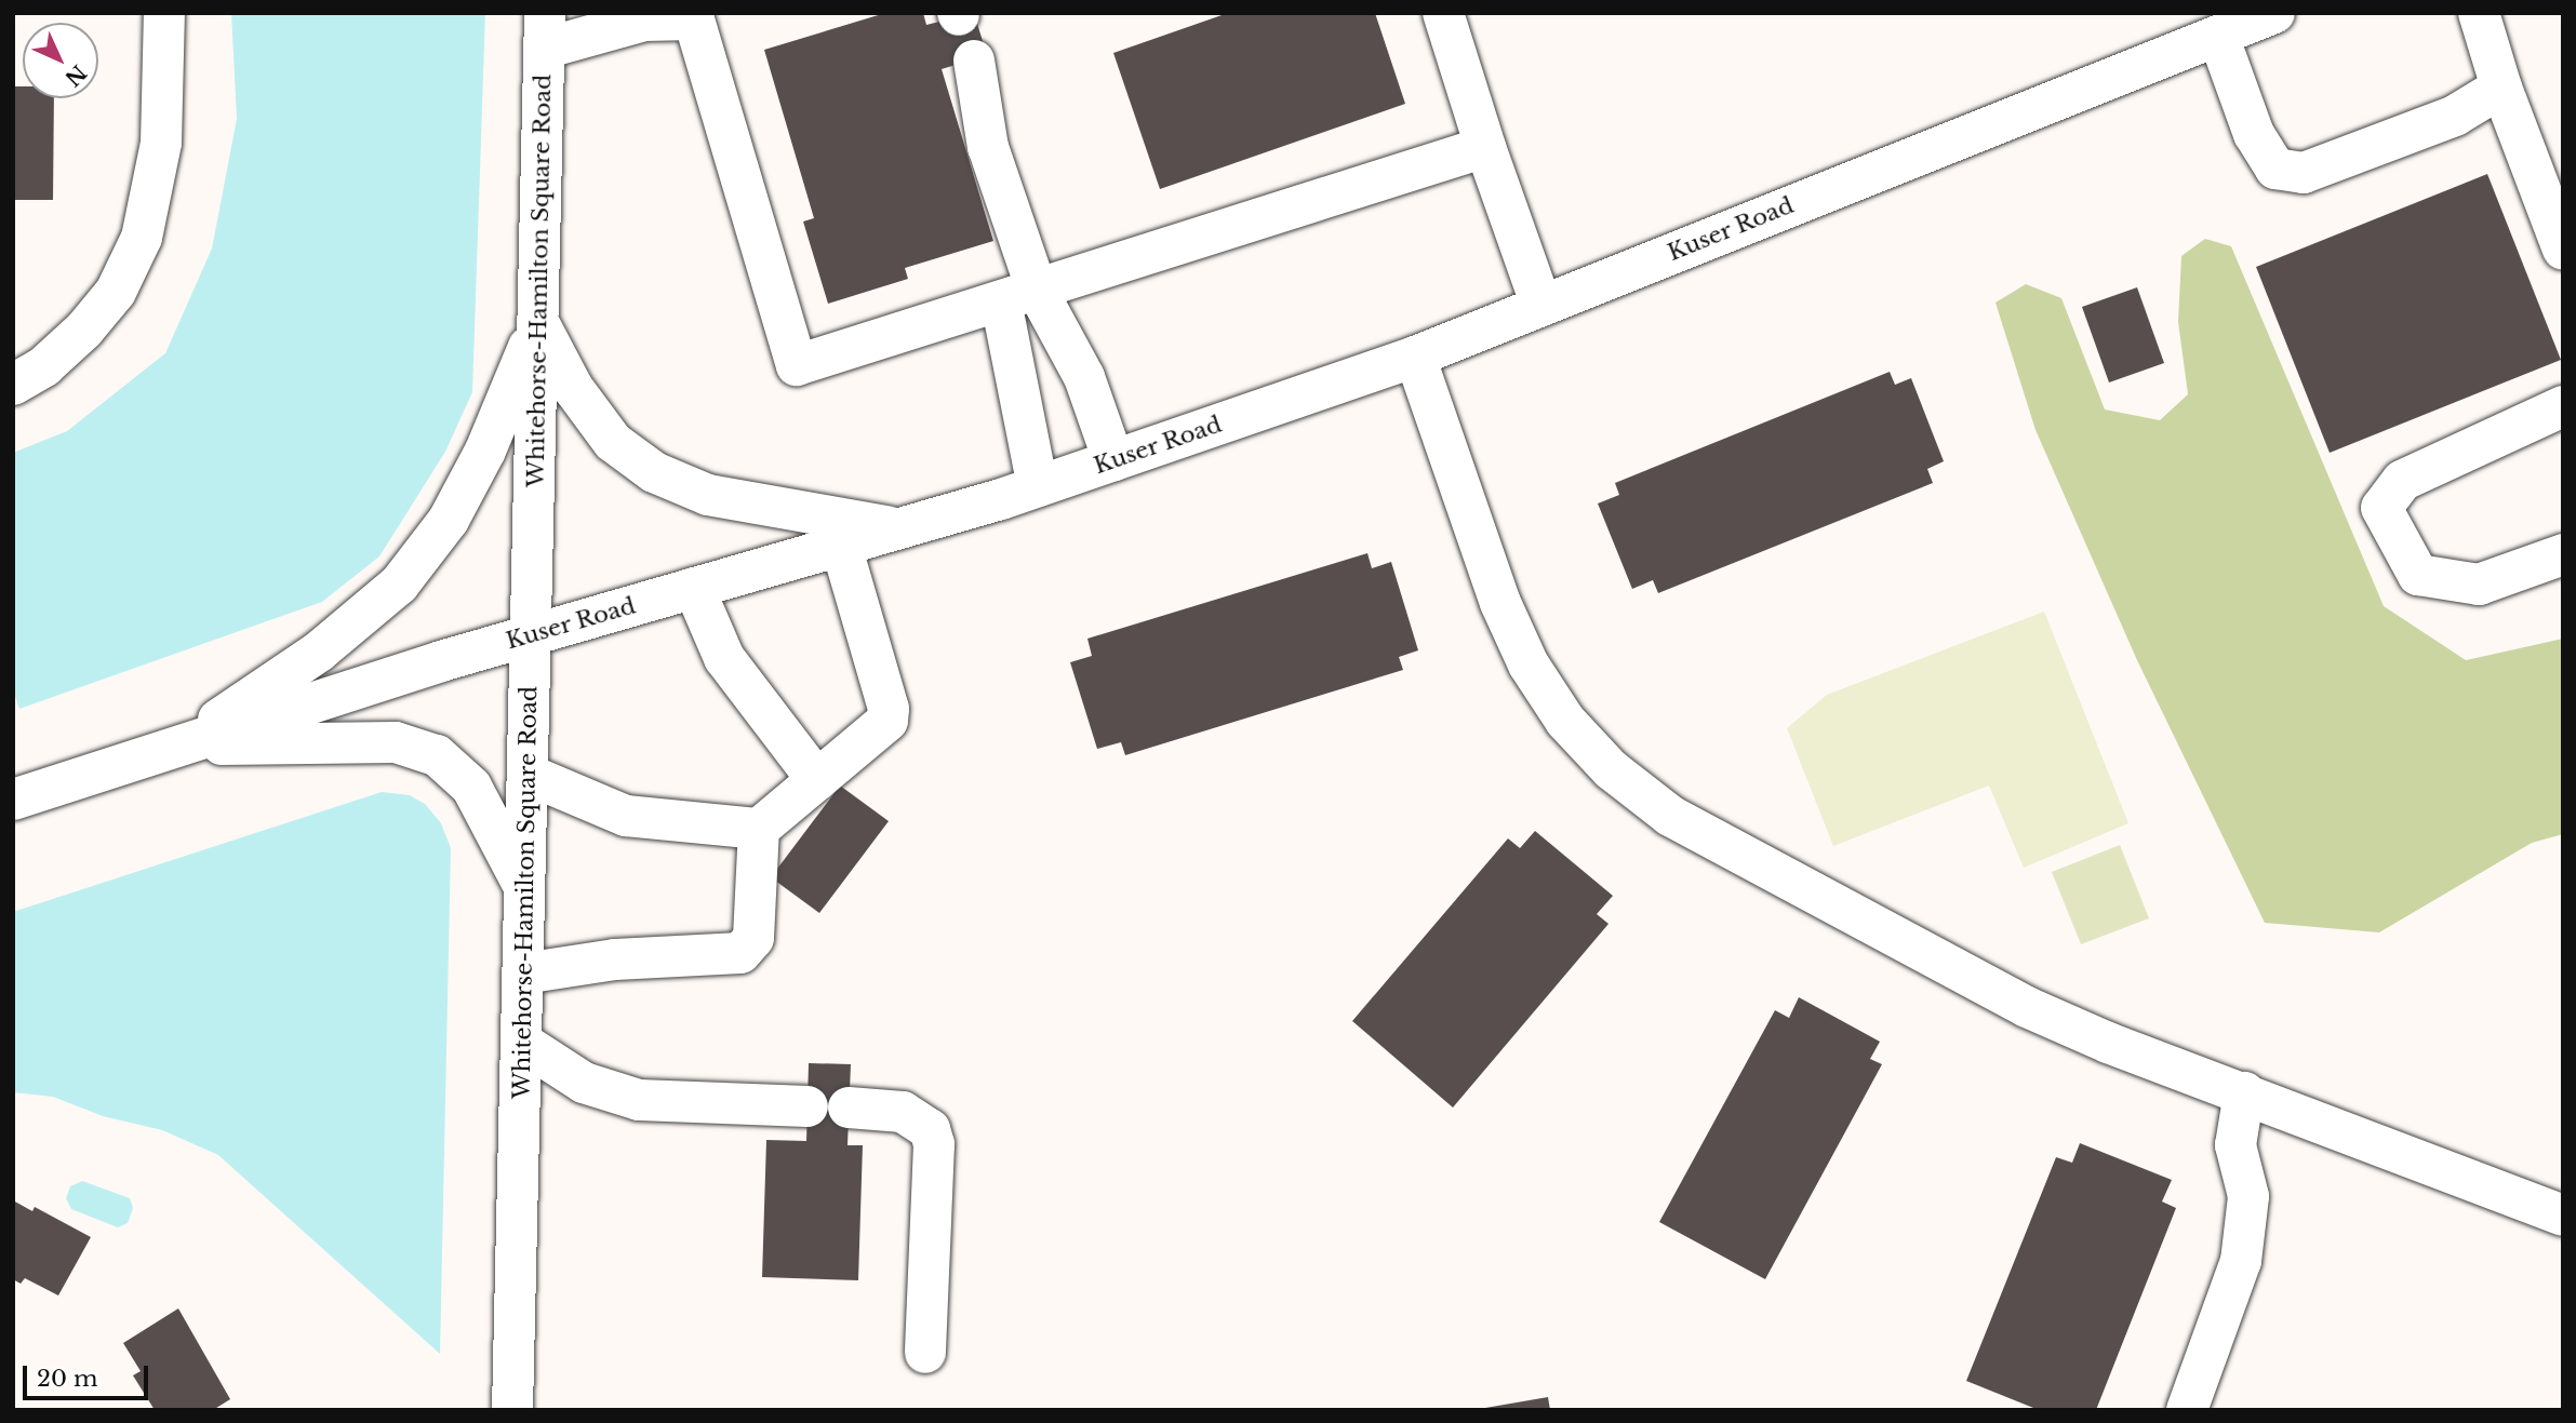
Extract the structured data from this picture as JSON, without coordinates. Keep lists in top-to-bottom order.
{
  "streets": {
    "street": ["Kuser Road", "Whitehorse-Hamilton Square Road"]
  },
  "crossings": [
    ["Kuser Road", "Whitehorse-Hamilton Square Road"]
  ],
  "scale_bar": "20 m",
  "north": "bottom right"
}
